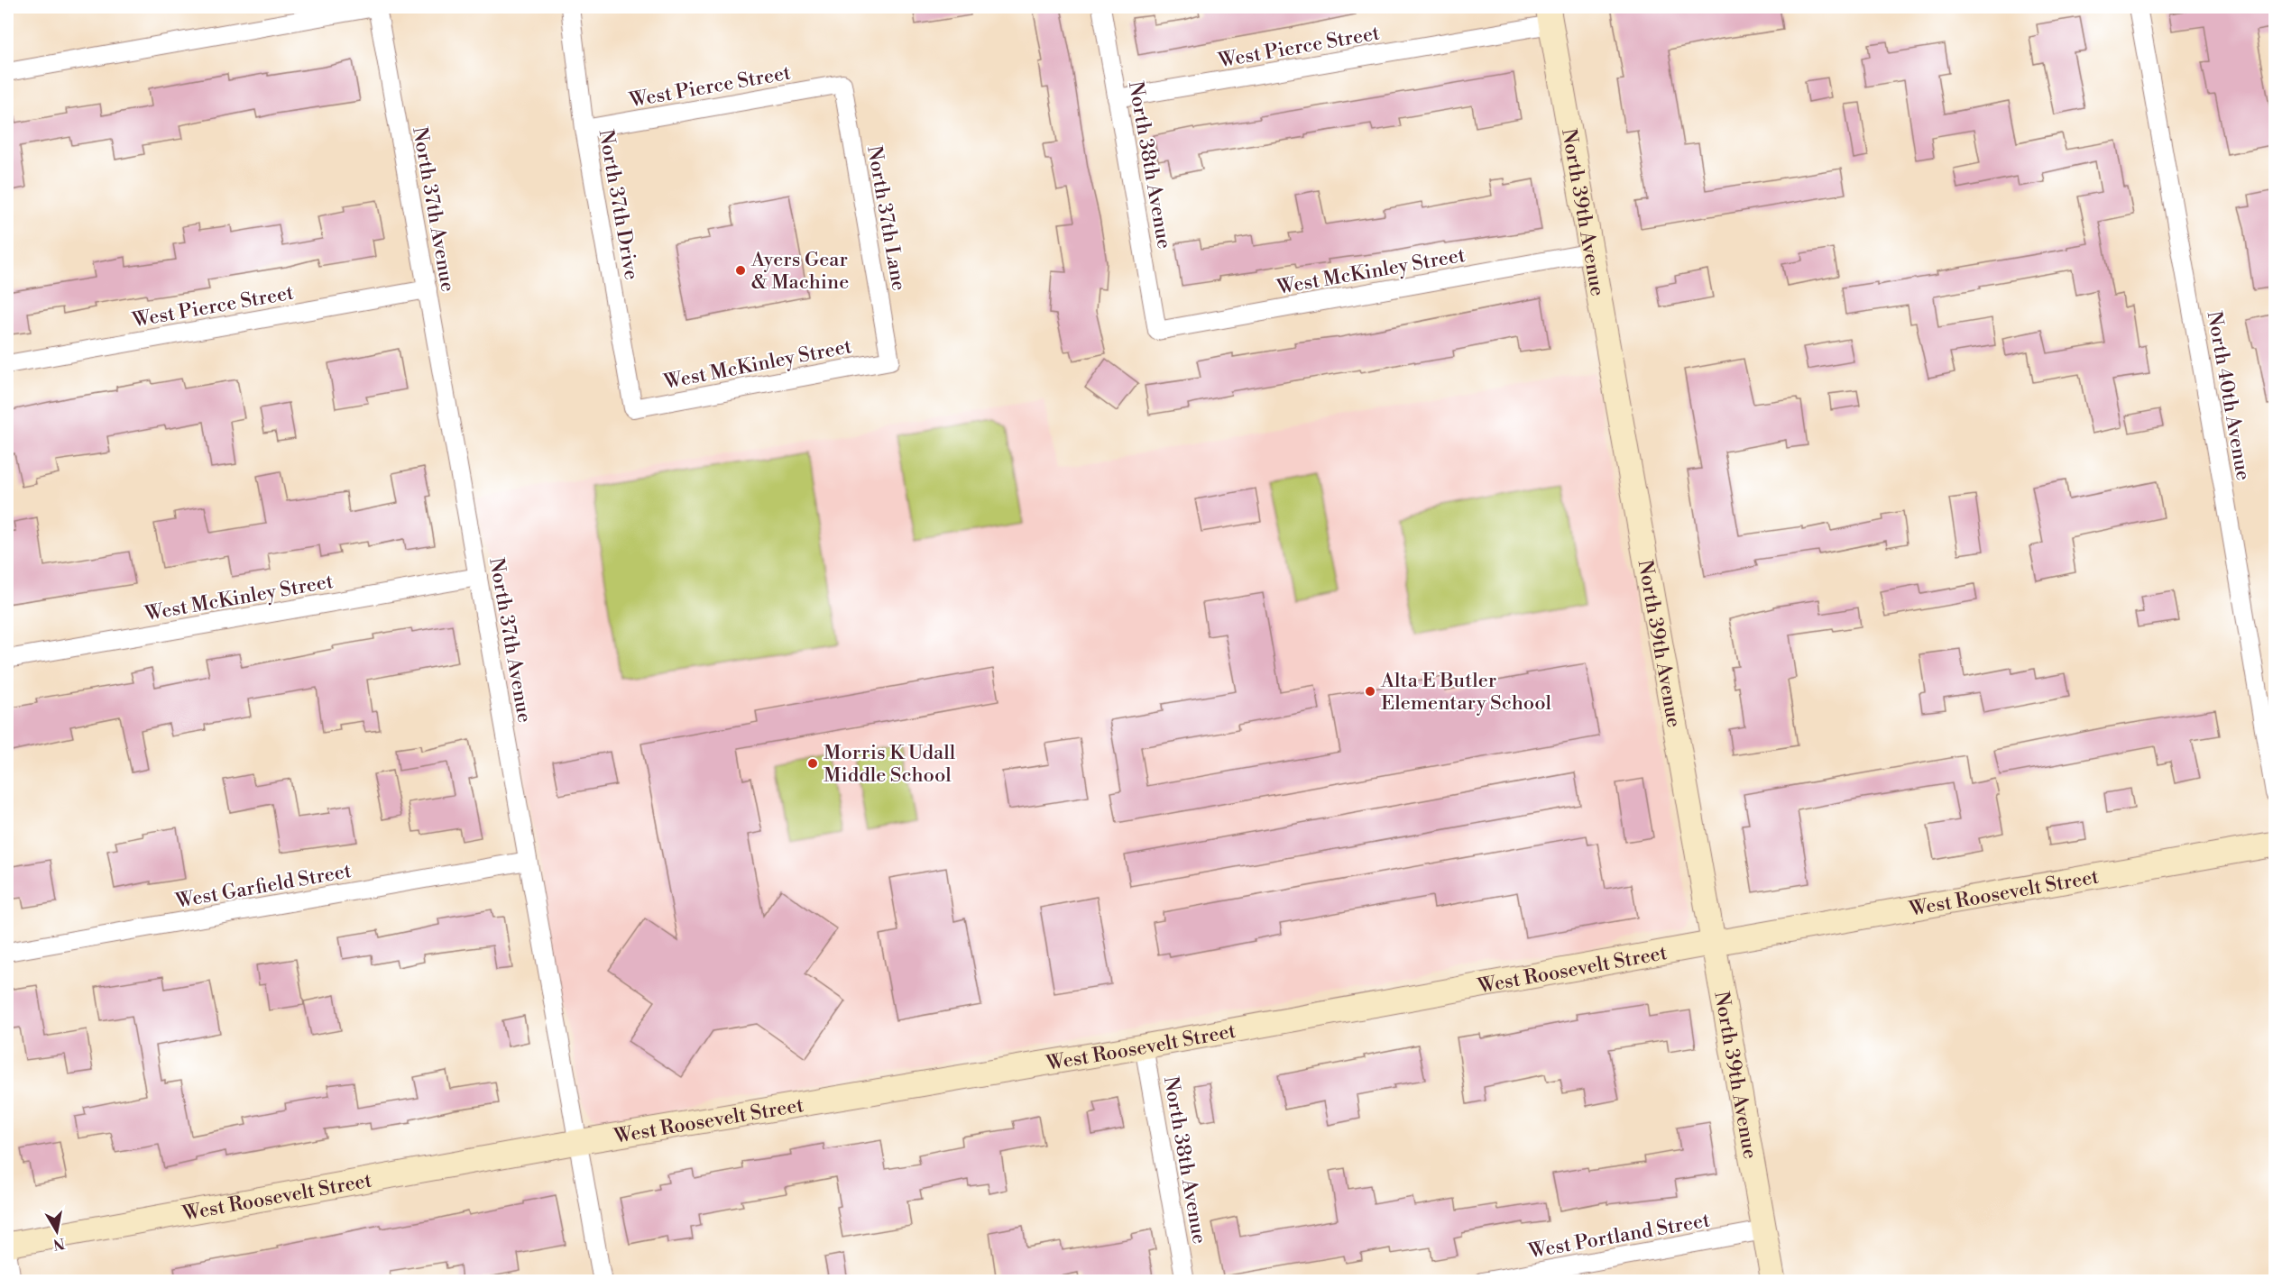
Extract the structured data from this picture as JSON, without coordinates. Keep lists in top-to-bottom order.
{
  "streets": {
    "street": [
      "West Pierce Street",
      "North 38th Avenue",
      "North 37th Drive",
      "North 37th Avenue",
      "North 39th Avenue",
      "North 37th Lane",
      "West McKinley Street",
      "North 40th Avenue",
      "West Garfield Street",
      "West Roosevelt Street",
      "West Portland Street"
    ]
  },
  "crossings": [
    ["West Pierce Street", "North 38th Avenue"],
    ["West Pierce Street", "North 37th Drive"],
    ["West Pierce Street", "North 37th Avenue"],
    ["West Pierce Street", "North 39th Avenue"],
    ["West Pierce Street", "North 37th Lane"],
    ["North 38th Avenue", "West McKinley Street"],
    ["North 38th Avenue", "West Roosevelt Street"],
    ["North 37th Drive", "West McKinley Street"],
    ["North 37th Avenue", "West McKinley Street"],
    ["North 37th Avenue", "West Garfield Street"],
    ["North 37th Avenue", "West Roosevelt Street"],
    ["North 39th Avenue", "West McKinley Street"],
    ["North 39th Avenue", "West Roosevelt Street"],
    ["North 39th Avenue", "West Portland Street"],
    ["North 37th Lane", "West McKinley Street"]
  ],
  "places": ["Ayers Gear & Machine", "Alta E Butler Elementary School", "Morris K Udall Middle School"],
  "north": "bottom"
}
